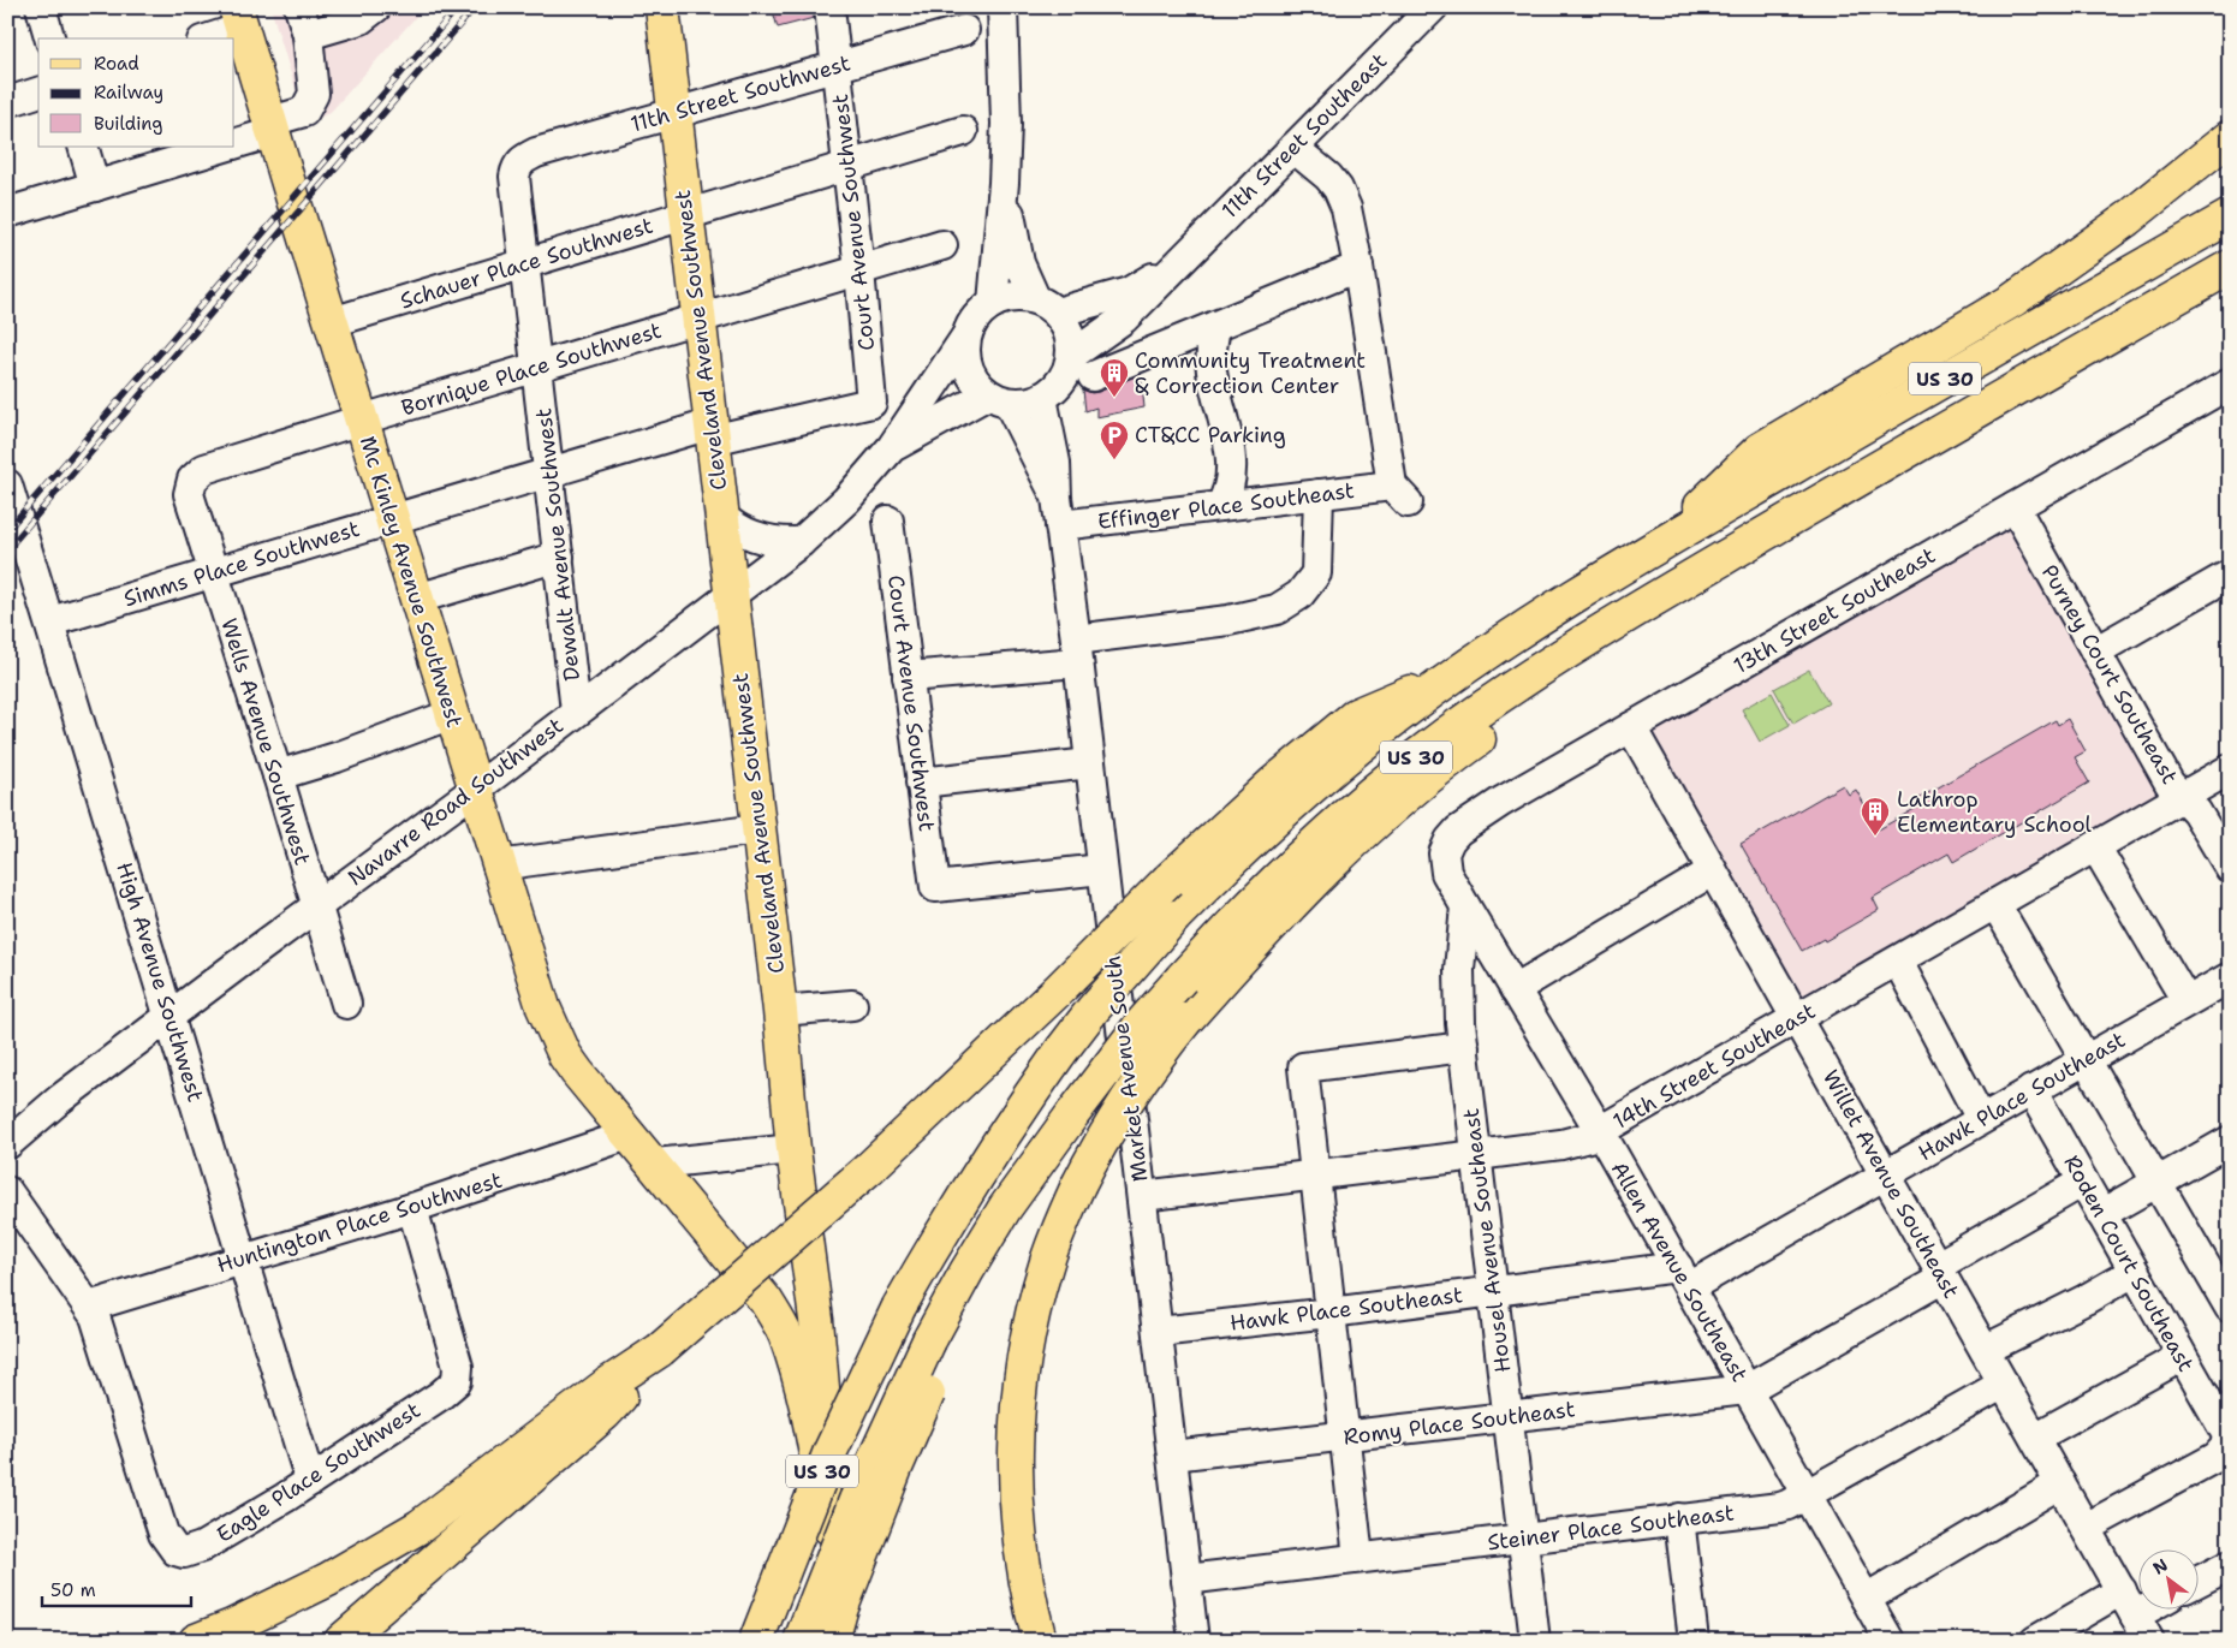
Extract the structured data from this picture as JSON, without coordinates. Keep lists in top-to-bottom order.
{
  "streets": {
    "main road": ["Cleveland Avenue Southwest", "US 30", "Mc Kinley Avenue Southwest"],
    "street": [
      "11th Street Southwest",
      "11th Street Southeast",
      "Court Avenue Southwest",
      "Schauer Place Southwest",
      "Bornique Place Southwest",
      "Effinger Place Southeast",
      "Dewalt Avenue Southwest",
      "Simms Place Southwest",
      "13th Street Southeast",
      "Purney Court Southeast",
      "Wells Avenue Southwest",
      "Navarre Road Southwest",
      "High Avenue Southwest",
      "14th Street Southeast",
      "Market Avenue South",
      "Hawk Place Southeast",
      "Willet Avenue Southeast",
      "Huntington Place Southwest",
      "Housel Avenue Southeast",
      "Roden Court Southeast",
      "Allen Avenue Southeast",
      "Romy Place Southeast",
      "Eagle Place Southwest",
      "Steiner Place Southeast"
    ]
  },
  "crossings": [
    ["11th Street Southwest", "Court Avenue Southwest"],
    ["11th Street Southwest", "Cleveland Avenue Southwest"],
    ["11th Street Southwest", "Dewalt Avenue Southwest"],
    ["11th Street Southeast", "Navarre Road Southwest"],
    ["11th Street Southeast", "Market Avenue South"],
    ["Court Avenue Southwest", "Schauer Place Southwest"],
    ["Court Avenue Southwest", "Bornique Place Southwest"],
    ["Court Avenue Southwest", "Simms Place Southwest"],
    ["Court Avenue Southwest", "Market Avenue South"],
    ["Schauer Place Southwest", "Cleveland Avenue Southwest"],
    ["Schauer Place Southwest", "Dewalt Avenue Southwest"],
    ["Schauer Place Southwest", "Mc Kinley Avenue Southwest"],
    ["Cleveland Avenue Southwest", "Bornique Place Southwest"],
    ["Cleveland Avenue Southwest", "Simms Place Southwest"],
    ["Cleveland Avenue Southwest", "Mc Kinley Avenue Southwest"],
    ["Cleveland Avenue Southwest", "Navarre Road Southwest"],
    ["Bornique Place Southwest", "Dewalt Avenue Southwest"],
    ["Bornique Place Southwest", "Mc Kinley Avenue Southwest"],
    ["Bornique Place Southwest", "Wells Avenue Southwest"],
    ["Effinger Place Southeast", "Market Avenue South"],
    ["Dewalt Avenue Southwest", "Simms Place Southwest"],
    ["Dewalt Avenue Southwest", "Navarre Road Southwest"],
    ["Simms Place Southwest", "Mc Kinley Avenue Southwest"],
    ["Simms Place Southwest", "Wells Avenue Southwest"],
    ["Simms Place Southwest", "High Avenue Southwest"],
    ["Mc Kinley Avenue Southwest", "Navarre Road Southwest"],
    ["Mc Kinley Avenue Southwest", "Huntington Place Southwest"],
    ["13th Street Southeast", "Purney Court Southeast"],
    ["13th Street Southeast", "Willet Avenue Southeast"],
    ["13th Street Southeast", "Housel Avenue Southeast"],
    ["13th Street Southeast", "Allen Avenue Southeast"],
    ["Purney Court Southeast", "14th Street Southeast"],
    ["Wells Avenue Southwest", "Navarre Road Southwest"],
    ["Navarre Road Southwest", "High Avenue Southwest"],
    ["Navarre Road Southwest", "Market Avenue South"],
    ["High Avenue Southwest", "Huntington Place Southwest"],
    ["High Avenue Southwest", "Eagle Place Southwest"],
    ["14th Street Southeast", "Market Avenue South"],
    ["14th Street Southeast", "Willet Avenue Southeast"],
    ["14th Street Southeast", "Housel Avenue Southeast"],
    ["14th Street Southeast", "Allen Avenue Southeast"],
    ["Market Avenue South", "Hawk Place Southeast"],
    ["Market Avenue South", "Romy Place Southeast"],
    ["Market Avenue South", "Steiner Place Southeast"],
    ["Hawk Place Southeast", "Willet Avenue Southeast"],
    ["Hawk Place Southeast", "Housel Avenue Southeast"],
    ["Hawk Place Southeast", "Roden Court Southeast"],
    ["Hawk Place Southeast", "Allen Avenue Southeast"],
    ["Willet Avenue Southeast", "Roden Court Southeast"],
    ["Willet Avenue Southeast", "Steiner Place Southeast"],
    ["Huntington Place Southwest", "Eagle Place Southwest"],
    ["Housel Avenue Southeast", "Allen Avenue Southeast"],
    ["Housel Avenue Southeast", "Romy Place Southeast"],
    ["Housel Avenue Southeast", "Steiner Place Southeast"],
    ["Allen Avenue Southeast", "Romy Place Southeast"],
    ["Allen Avenue Southeast", "Steiner Place Southeast"]
  ],
  "places": {
    "building": ["Community Treatment & Correction Center", "Lathrop Elementary School"],
    "parking": ["CT&CC Parking"]
  },
  "legend": ["Road", "Railway", "Building"],
  "scale_bar": "50 m",
  "north": "top left"
}
